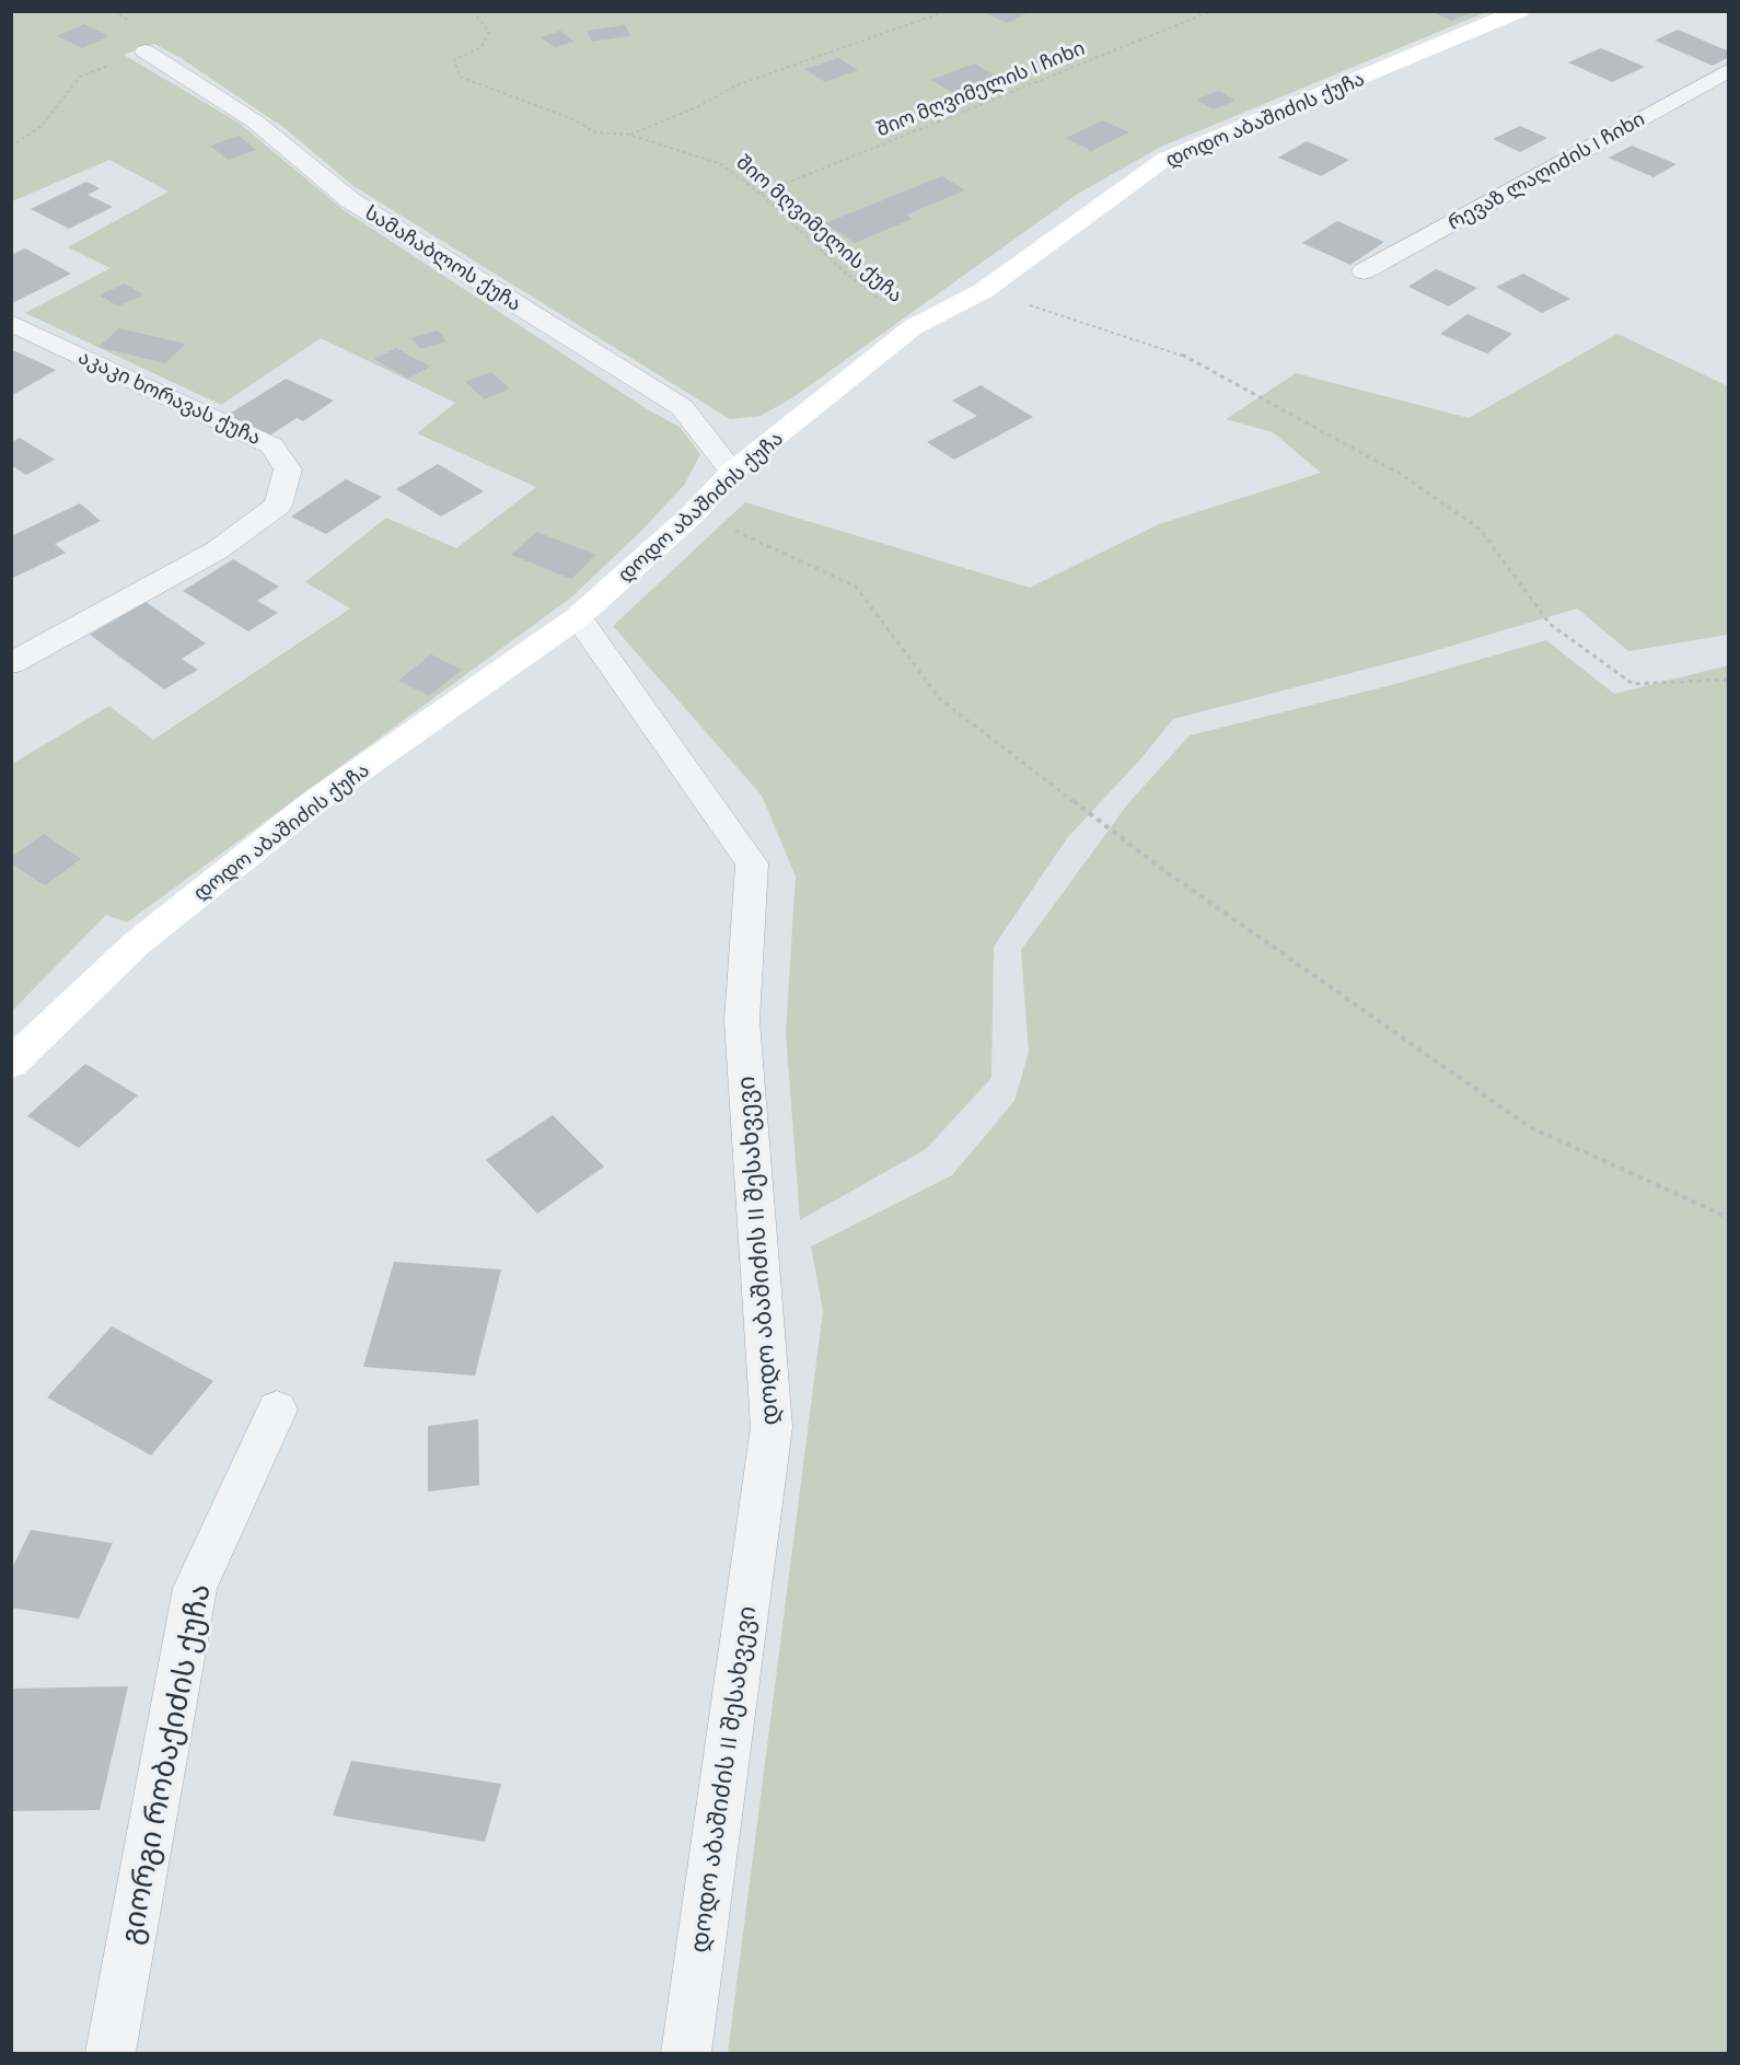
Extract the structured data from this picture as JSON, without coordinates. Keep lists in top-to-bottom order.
{
  "streets": {
    "street": [
      "დოდო აბაშიძის ქუჩა",
      "რევაზ ლაღიძის I ჩიხი",
      "სამაჩაბლოს ქუჩა",
      "აკაკი ხორავას ქუჩა",
      "დოდო აბაშიძის II შესახვევი",
      "გიორგი რობაქიძის ქუჩა"
    ],
    "path": ["შიო მღვიმელის I ჩიხი", "შიო მღვიმელის ქუჩა"]
  },
  "crossings": [
    ["შიო მღვიმელის I ჩიხი", "შიო მღვიმელის ქუჩა"],
    ["დოდო აბაშიძის ქუჩა", "შიო მღვიმელის ქუჩა"],
    ["დოდო აბაშიძის ქუჩა", "სამაჩაბლოს ქუჩა"],
    ["დოდო აბაშიძის ქუჩა", "დოდო აბაშიძის II შესახვევი"]
  ]
}
